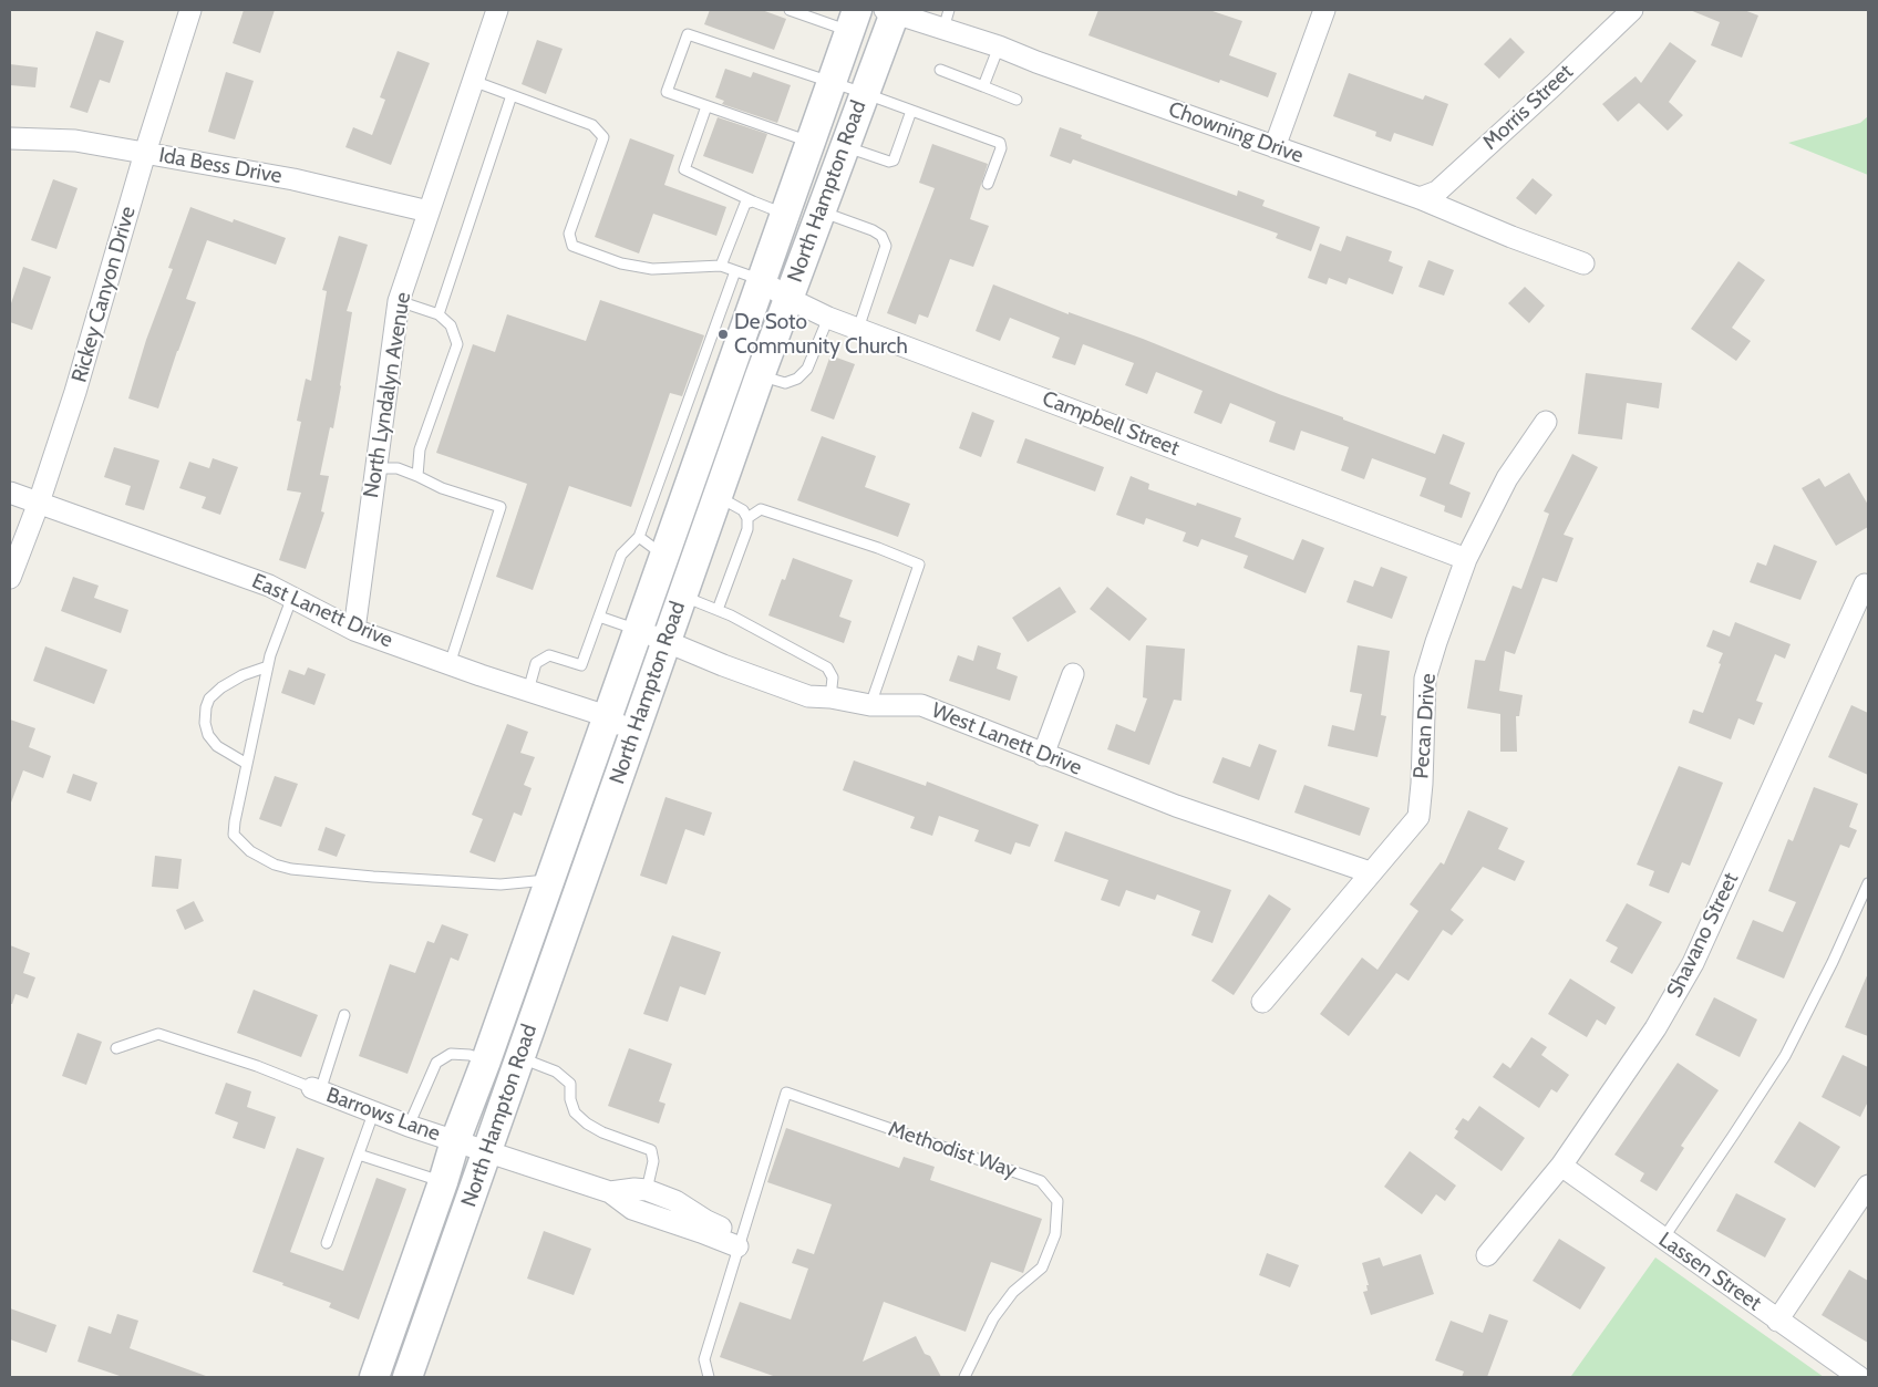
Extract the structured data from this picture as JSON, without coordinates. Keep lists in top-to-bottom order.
{
  "streets": {
    "main road": ["North Hampton Road"],
    "street": [
      "Morris Street",
      "Chowning Drive",
      "Ida Bess Drive",
      "Rickey Canyon Drive",
      "North Lyndalyn Avenue",
      "Campbell Street",
      "East Lanett Drive",
      "Pecan Drive",
      "West Lanett Drive",
      "Shavano Street",
      "Barrows Lane",
      "Lassen Street"
    ],
    "lane": ["Methodist Way"]
  },
  "crossings": [
    ["Morris Street", "Chowning Drive"],
    ["Chowning Drive", "North Hampton Road"],
    ["Ida Bess Drive", "Rickey Canyon Drive"],
    ["Ida Bess Drive", "North Lyndalyn Avenue"],
    ["North Hampton Road", "Campbell Street"],
    ["North Hampton Road", "East Lanett Drive"],
    ["North Hampton Road", "West Lanett Drive"],
    ["North Hampton Road", "Barrows Lane"],
    ["Rickey Canyon Drive", "East Lanett Drive"],
    ["North Lyndalyn Avenue", "East Lanett Drive"],
    ["Campbell Street", "Pecan Drive"],
    ["Pecan Drive", "West Lanett Drive"],
    ["Shavano Street", "Lassen Street"]
  ],
  "places": ["De Soto Community Church"]
}
